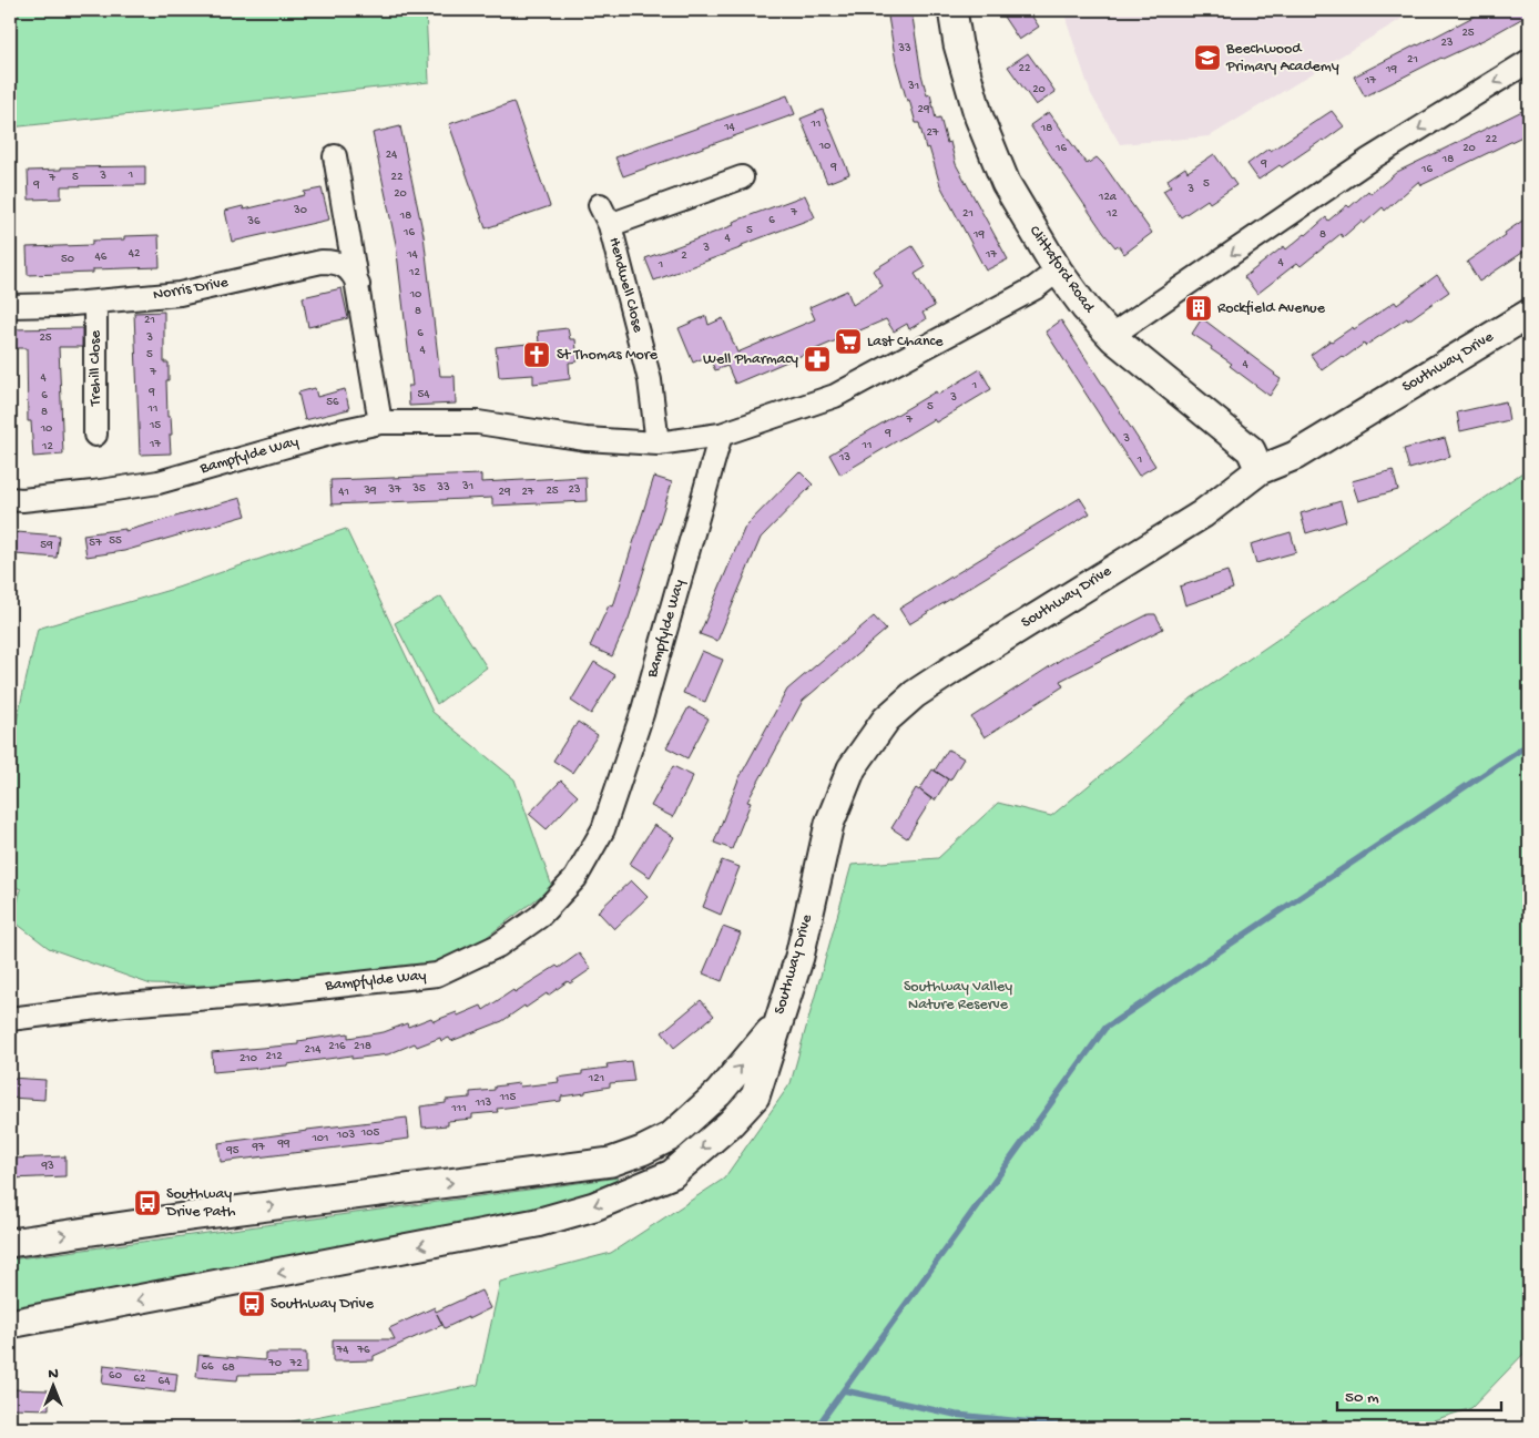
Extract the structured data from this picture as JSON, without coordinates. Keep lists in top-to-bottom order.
{
  "streets": {
    "street": [
      "Clittaford Road",
      "Hendwell Close",
      "Norris Drive",
      "Southway Drive",
      "Trehill Close",
      "Bampfylde Way"
    ]
  },
  "crossings": [
    ["Clittaford Road", "Southway Drive"],
    ["Clittaford Road", "Bampfylde Way"],
    ["Hendwell Close", "Bampfylde Way"],
    ["Norris Drive", "Trehill Close"]
  ],
  "parks": ["Southway Valley Nature Reserve"],
  "places": {
    "school or university": ["Beechwood Primary Academy"],
    "building": ["Rockfield Avenue"],
    "supermarket": ["Last Chance"],
    "church": ["St Thomas More"],
    "pharmacy": ["Well Pharmacy"],
    "bus stop": ["Southway Drive Path", "Southway Drive"]
  },
  "house_numbers": [
    "25",
    "23",
    "33",
    "21",
    "22",
    "19",
    "17",
    "31",
    "20",
    "29",
    "11",
    "14",
    "18",
    "27",
    "22",
    "10",
    "16",
    "20",
    "24",
    "18",
    "9",
    "9",
    "16",
    "1",
    "3",
    "5",
    "22",
    "7",
    "5",
    "9",
    "3",
    "20",
    "12a",
    "30",
    "7",
    "21",
    "12",
    "18",
    "6",
    "36",
    "5",
    "16",
    "19",
    "8",
    "4",
    "3",
    "42",
    "14",
    "17",
    "2",
    "46",
    "50",
    "4",
    "1",
    "12",
    "10",
    "8",
    "21",
    "6",
    "25",
    "3",
    "4",
    "5",
    "4",
    "7",
    "4",
    "1",
    "9",
    "54",
    "6",
    "3",
    "56",
    "5",
    "11",
    "8",
    "7",
    "15",
    "10",
    "9",
    "3",
    "17",
    "11",
    "12",
    "13",
    "1",
    "31",
    "33",
    "35",
    "37",
    "23",
    "39",
    "25",
    "41",
    "29",
    "27",
    "55",
    "57",
    "59",
    "216",
    "218",
    "214",
    "212",
    "210",
    "121",
    "115",
    "113",
    "111",
    "105",
    "103",
    "101",
    "99",
    "97",
    "95",
    "93",
    "74",
    "76",
    "70",
    "72",
    "66",
    "68",
    "60",
    "62",
    "64"
  ],
  "scale_bar": "50 m",
  "north": "top"
}
